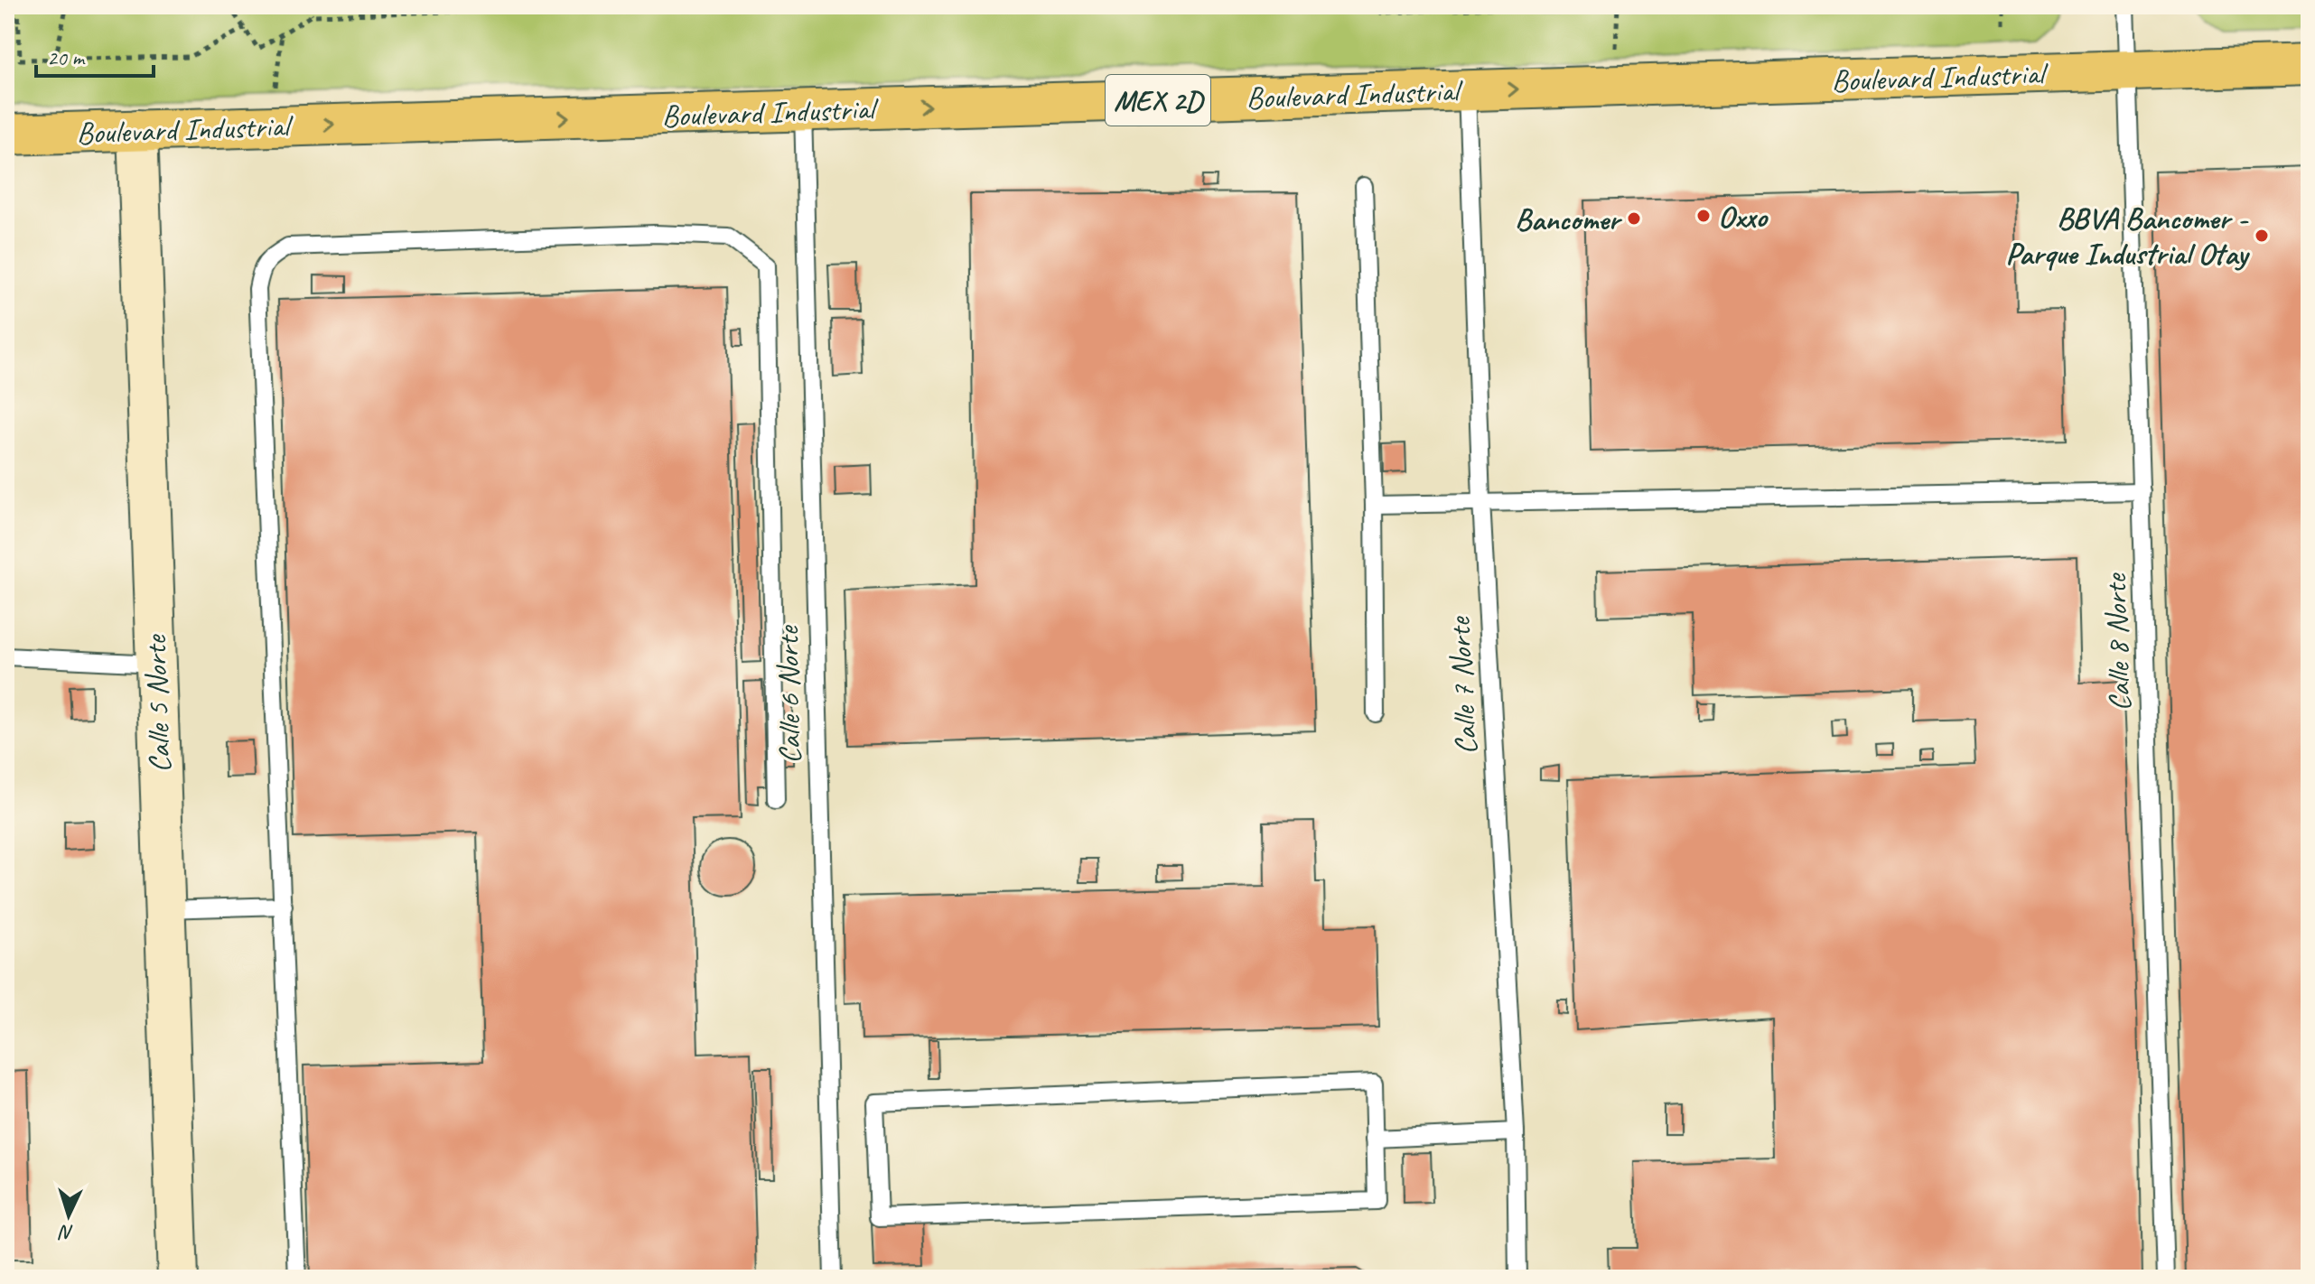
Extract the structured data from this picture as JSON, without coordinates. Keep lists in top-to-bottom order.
{
  "streets": {
    "highway": ["Boulevard Industrial", "MEX 2D"],
    "street": ["Calle 5 Norte"],
    "lane": ["Calle 8 Norte", "Calle 7 Norte", "Calle 6 Norte"]
  },
  "crossings": [
    ["Boulevard Industrial", "Calle 8 Norte"],
    ["Boulevard Industrial", "Calle 7 Norte"],
    ["Boulevard Industrial", "Calle 6 Norte"],
    ["Boulevard Industrial", "Calle 5 Norte"]
  ],
  "one_way": ["Boulevard Industrial"],
  "places": ["Oxxo", "Bancomer", "BBVA Bancomer - Parque Industrial Otay"],
  "scale_bar": "20 m",
  "north": "bottom"
}
